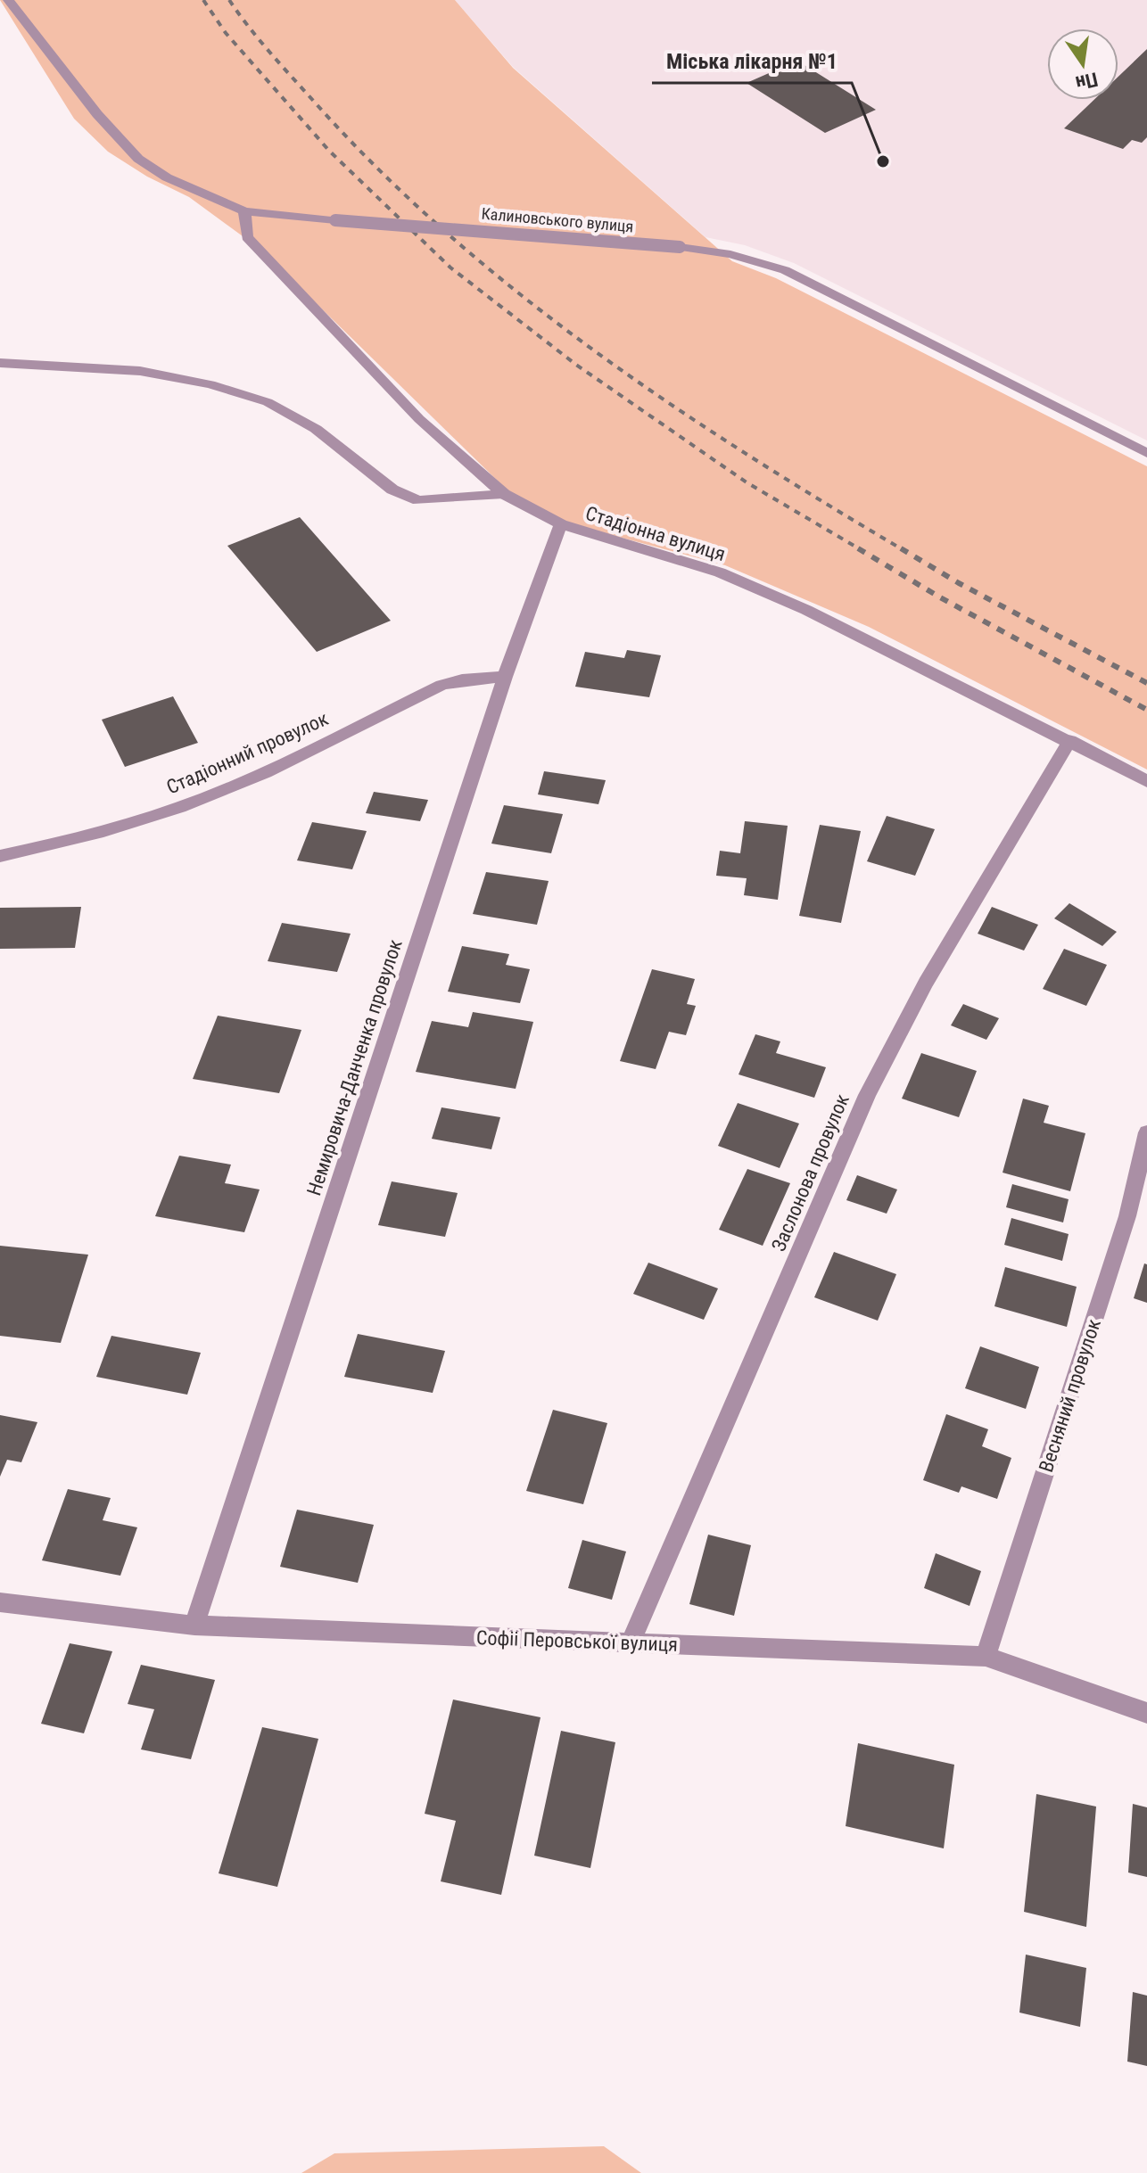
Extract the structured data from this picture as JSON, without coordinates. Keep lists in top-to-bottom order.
{
  "streets": {
    "street": [
      "Калиновського вулиця",
      "Стадіонна вулиця",
      "Стадіонний провулок",
      "Немировича-Данченка провулок",
      "Заслонова провулок",
      "Весняний провулок",
      "Софіі Перовської вулиця"
    ]
  },
  "crossings": [
    ["Калиновського вулиця", "Стадіонна вулиця"],
    ["Стадіонна вулиця", "Немировича-Данченка провулок"],
    ["Стадіонна вулиця", "Заслонова провулок"],
    ["Стадіонний провулок", "Немировича-Данченка провулок"],
    ["Немировича-Данченка провулок", "Софіі Перовської вулиця"],
    ["Заслонова провулок", "Софіі Перовської вулиця"],
    ["Весняний провулок", "Софіі Перовської вулиця"]
  ],
  "places": ["Міська лікарня №1"],
  "north": "bottom"
}
